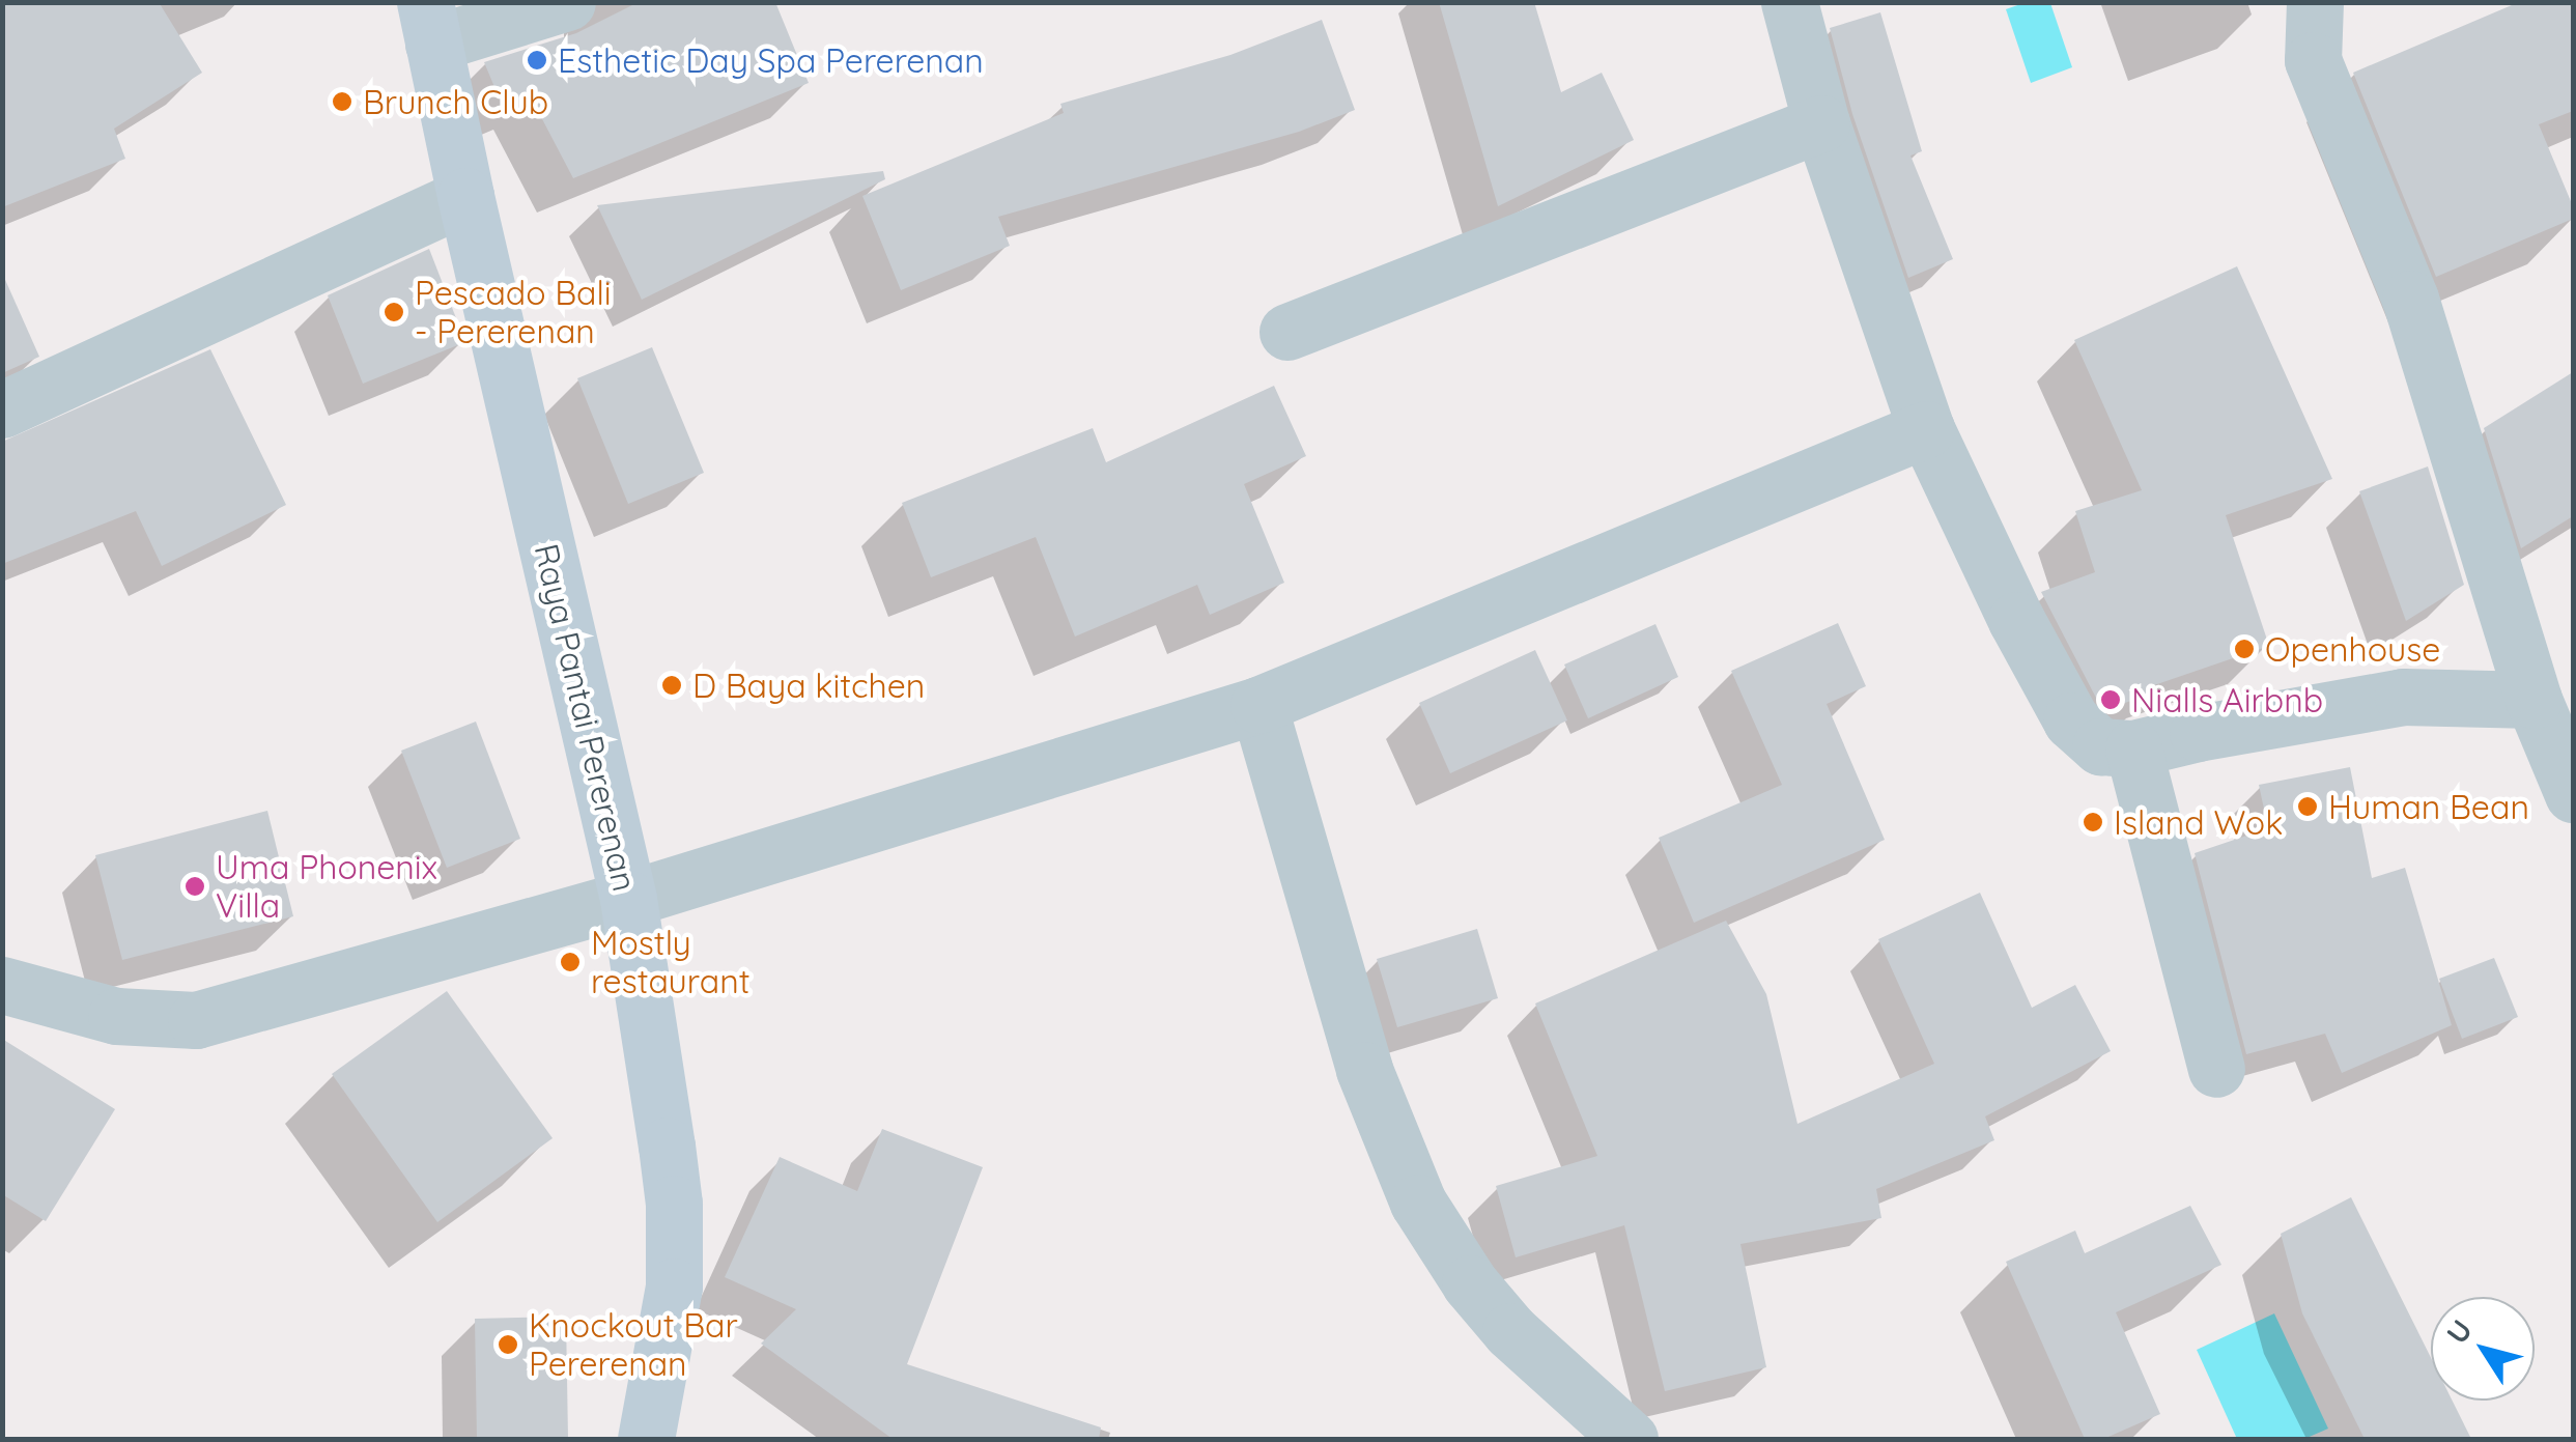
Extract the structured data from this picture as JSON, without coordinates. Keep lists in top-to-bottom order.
{
  "streets": {
    "street": ["Raya Pantai Pererenan"]
  },
  "places": [
    "Esthetic Day Spa Pererenan",
    "Brunch Club",
    "Pescado Bali - Pererenan",
    "Openhouse",
    "D Baya kitchen",
    "Nialls Airbnb",
    "Human Bean",
    "Island Wok",
    "Uma Phonenix Villa",
    "Mostly restaurant",
    "Knockout Bar Pererenan"
  ],
  "north": "top left"
}
